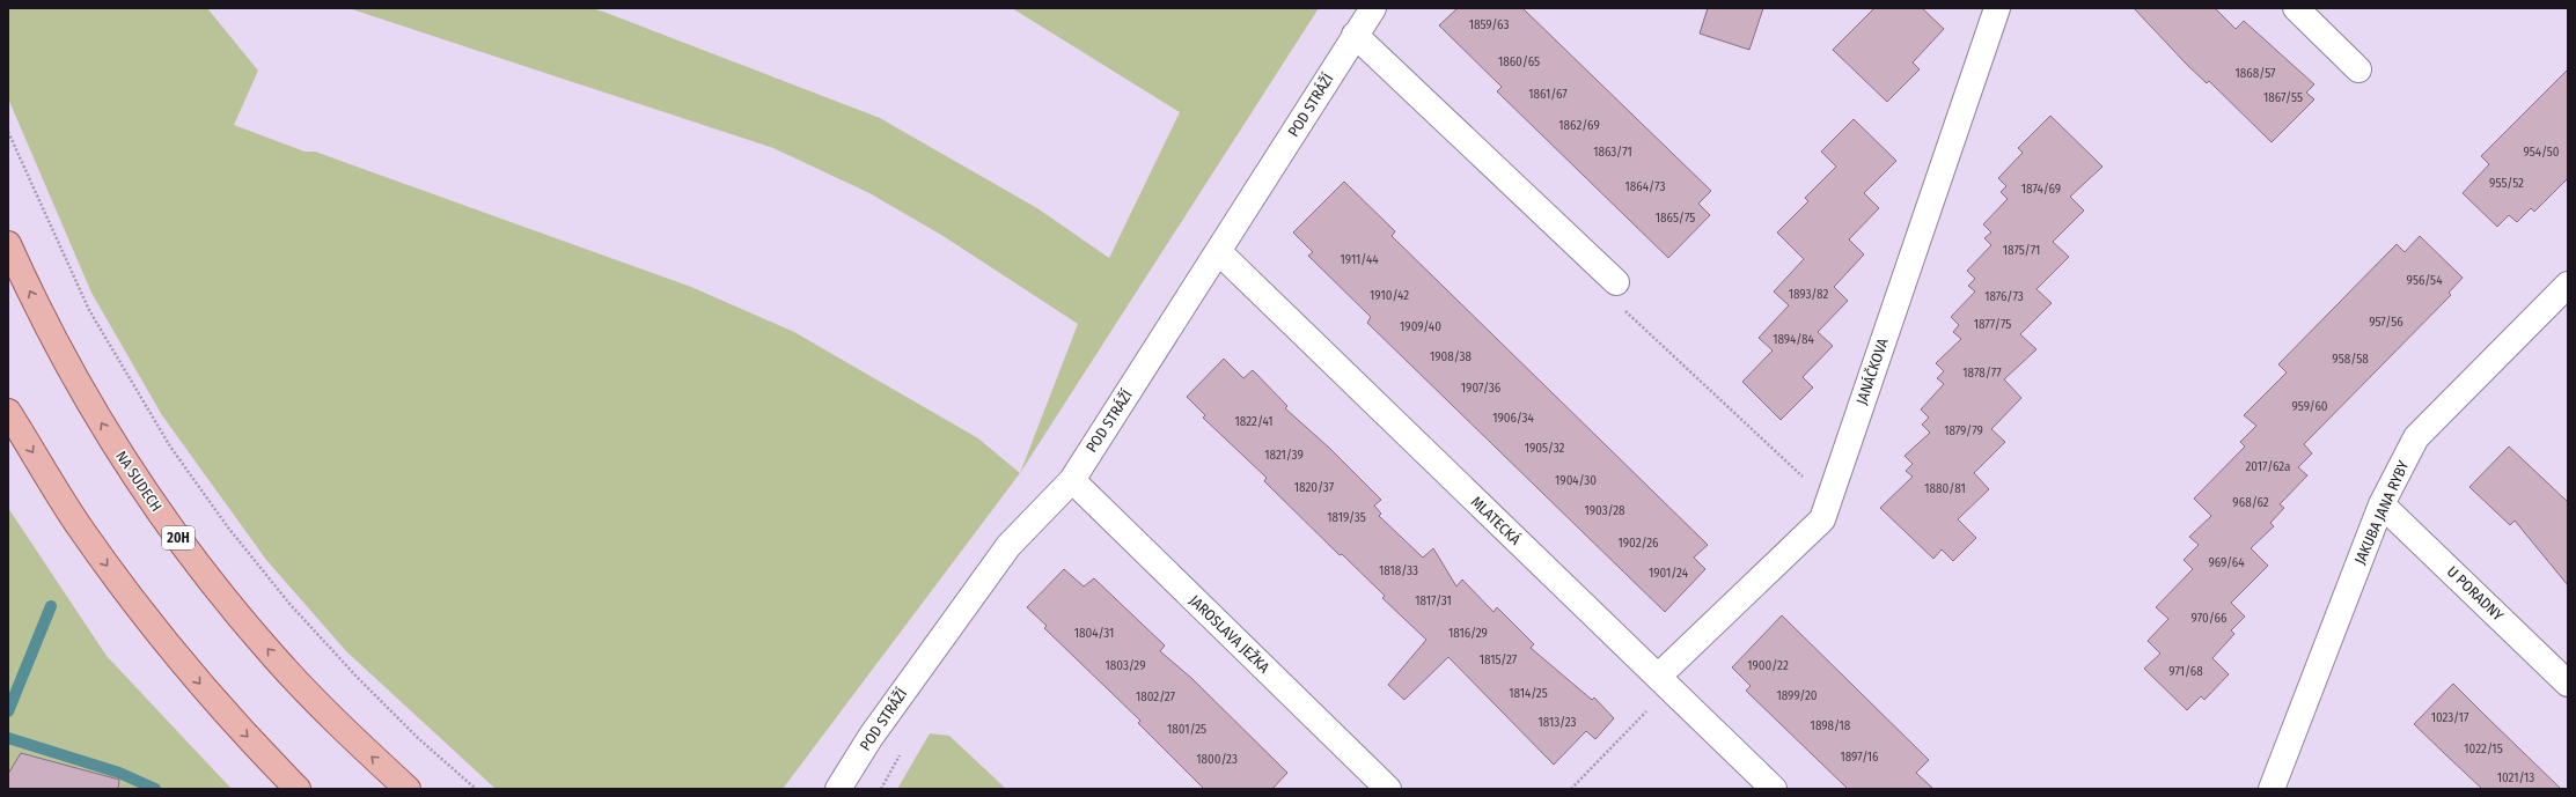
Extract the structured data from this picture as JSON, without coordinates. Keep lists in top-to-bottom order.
{
  "streets": {
    "main road": ["NA SUDECH", "20H"],
    "street": [
      "POD STRÁŽÍ",
      "JANÁČKOVA",
      "JAKUBA JANA RYBY",
      "MLATECKÁ",
      "U PORADNY",
      "JAROSLAVA JEŽKA"
    ]
  },
  "crossings": [
    ["POD STRÁŽÍ", "MLATECKÁ"],
    ["POD STRÁŽÍ", "JAROSLAVA JEŽKA"],
    ["JANÁČKOVA", "MLATECKÁ"],
    ["JAKUBA JANA RYBY", "U PORADNY"]
  ],
  "house_numbers": [
    "1859/63",
    "1860/65",
    "1868/57",
    "1861/67",
    "1867/55",
    "1862/69",
    "1863/71",
    "954/50",
    "955/52",
    "1864/73",
    "1874/69",
    "1865/75",
    "1875/71",
    "1911/44",
    "956/54",
    "1893/82",
    "1910/42",
    "1876/73",
    "957/56",
    "1877/75",
    "1909/40",
    "1894/84",
    "1908/38",
    "958/58",
    "1878/77",
    "1907/36",
    "959/60",
    "1906/34",
    "1822/41",
    "1879/79",
    "1905/32",
    "1821/39",
    "2017/62a",
    "1904/30",
    "1820/37",
    "1880/81",
    "968/62",
    "1903/28",
    "1819/35",
    "1902/26",
    "969/64",
    "1818/33",
    "1901/24",
    "1817/31",
    "970/66",
    "1804/31",
    "1816/29",
    "1815/27",
    "1803/29",
    "1900/22",
    "971/68",
    "1814/25",
    "1899/20",
    "1802/27",
    "1023/17",
    "1813/23",
    "1898/18",
    "1801/25",
    "1022/15",
    "1897/16",
    "1800/23",
    "1021/13"
  ]
}
